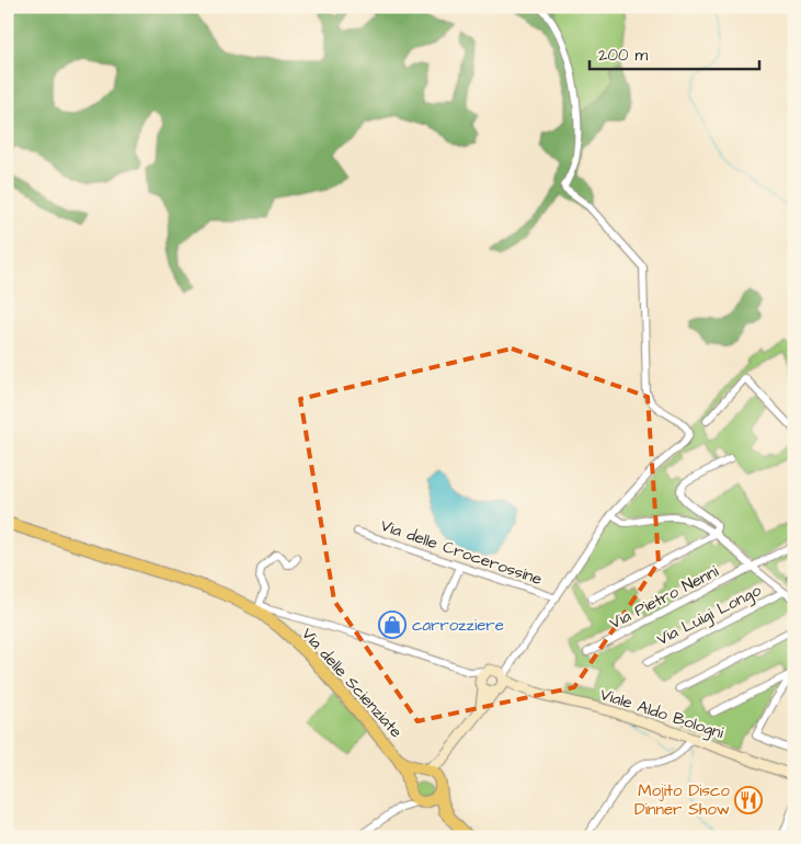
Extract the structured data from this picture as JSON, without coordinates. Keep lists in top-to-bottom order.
{
  "streets": {
    "main road": ["Via delle Scienziate", "Viale Aldo Bologni"],
    "street": ["Via delle Crocerossine", "Via Pietro Nenni", "Via Luigi Longo"]
  },
  "places": {
    "shop": ["carrozziere"],
    "restaurant": ["Mojito Disco Dinner Show"]
  },
  "scale_bar": "200 m"
}
